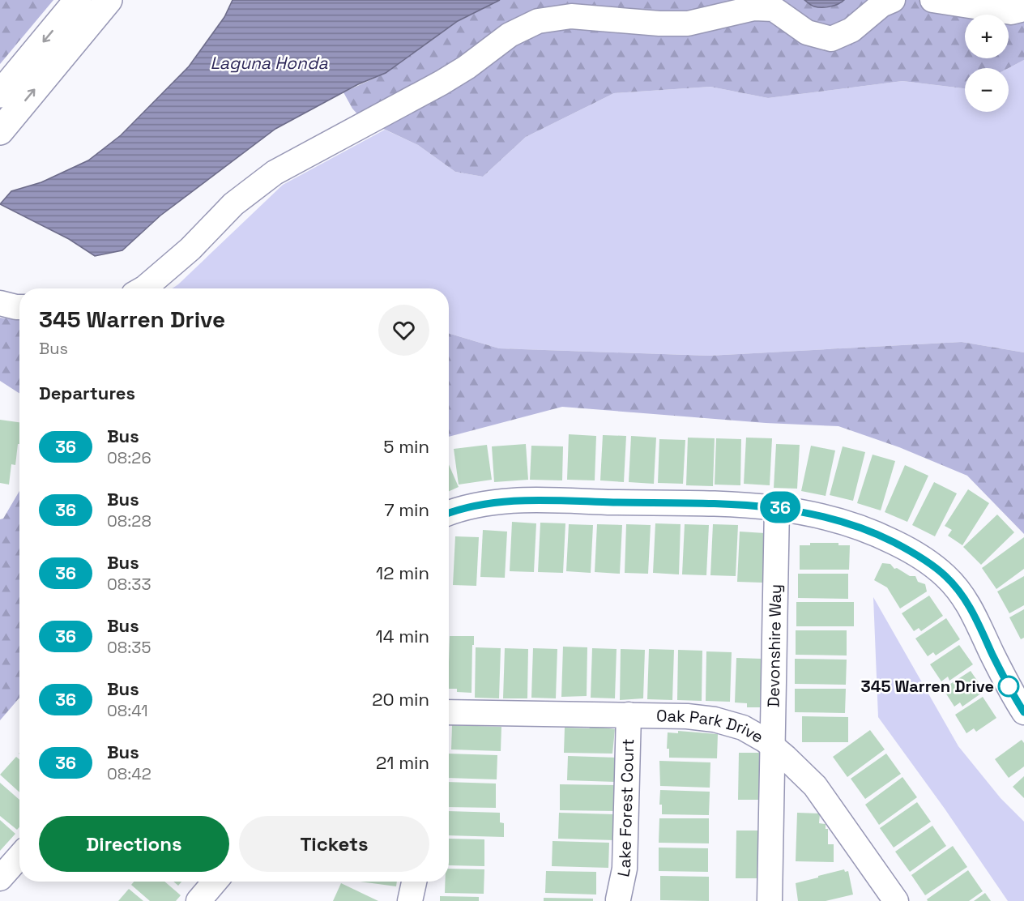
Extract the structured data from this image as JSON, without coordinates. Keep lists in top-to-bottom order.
{
  "streets": {
    "street": ["Devonshire Way", "Oak Park Drive", "Lake Forest Court"]
  },
  "crossings": [
    ["Devonshire Way", "Oak Park Drive"],
    ["Oak Park Drive", "Lake Forest Court"]
  ],
  "water": ["Laguna Honda"],
  "places": ["345 Warren Drive"],
  "lines": ["bus line 36"],
  "page": {
    "on_map": "36",
    "map_buttons": ["+", "−"],
    "heading": [
      ["345 Warren Drive", "Bus"],
      "Departures"
    ],
    "list": [
      {
        "mark": "36",
        "name": "Bus",
        "note": "08:26",
        "value": "5 min"
      },
      {
        "mark": "36",
        "name": "Bus",
        "note": "08:28",
        "value": "7 min"
      },
      {
        "mark": "36",
        "name": "Bus",
        "note": "08:33",
        "value": "12 min"
      },
      {
        "mark": "36",
        "name": "Bus",
        "note": "08:35",
        "value": "14 min"
      },
      {
        "mark": "36",
        "name": "Bus",
        "note": "08:41",
        "value": "20 min"
      },
      {
        "mark": "36",
        "name": "Bus",
        "note": "08:42",
        "value": "21 min"
      }
    ],
    "buttons": ["Directions", "Tickets"]
  }
}
